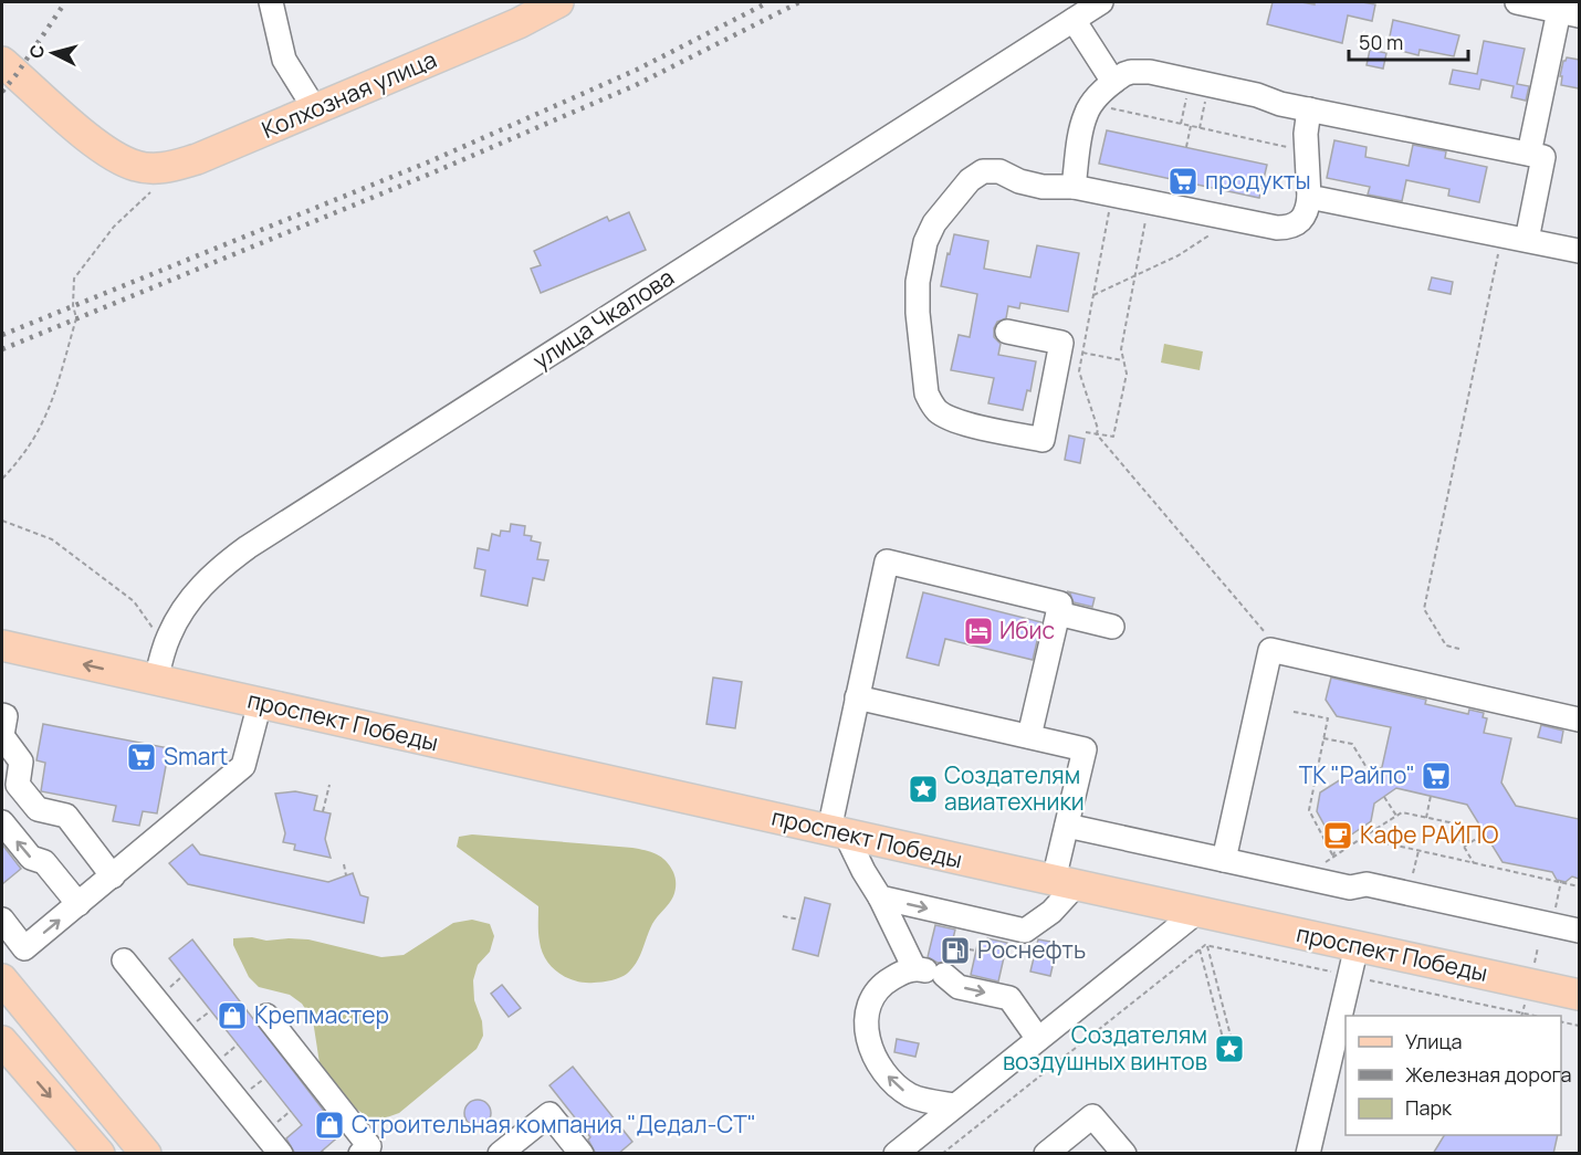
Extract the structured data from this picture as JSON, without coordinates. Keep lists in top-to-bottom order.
{
  "streets": {
    "main road": ["Колхозная улица", "проспект Победы"],
    "street": ["улица Чкалова"]
  },
  "crossings": [
    ["улица Чкалова", "проспект Победы"]
  ],
  "places": {
    "supermarket": ["продукты", "Smart", "ТК \"Райпо\""],
    "hotel": ["Ибис"],
    "place": ["Создателям авиатехники", "Создателям воздушных винтов"],
    "cafe": ["Кафе РАЙПО"],
    "fuel station": ["Роснефть"],
    "shop": ["Крепмастер", "Строительная компания \"Дедал-СТ\""]
  },
  "legend": ["Улица", "Железная дорога", "Парк"],
  "scale_bar": "50 m",
  "north": "left"
}
